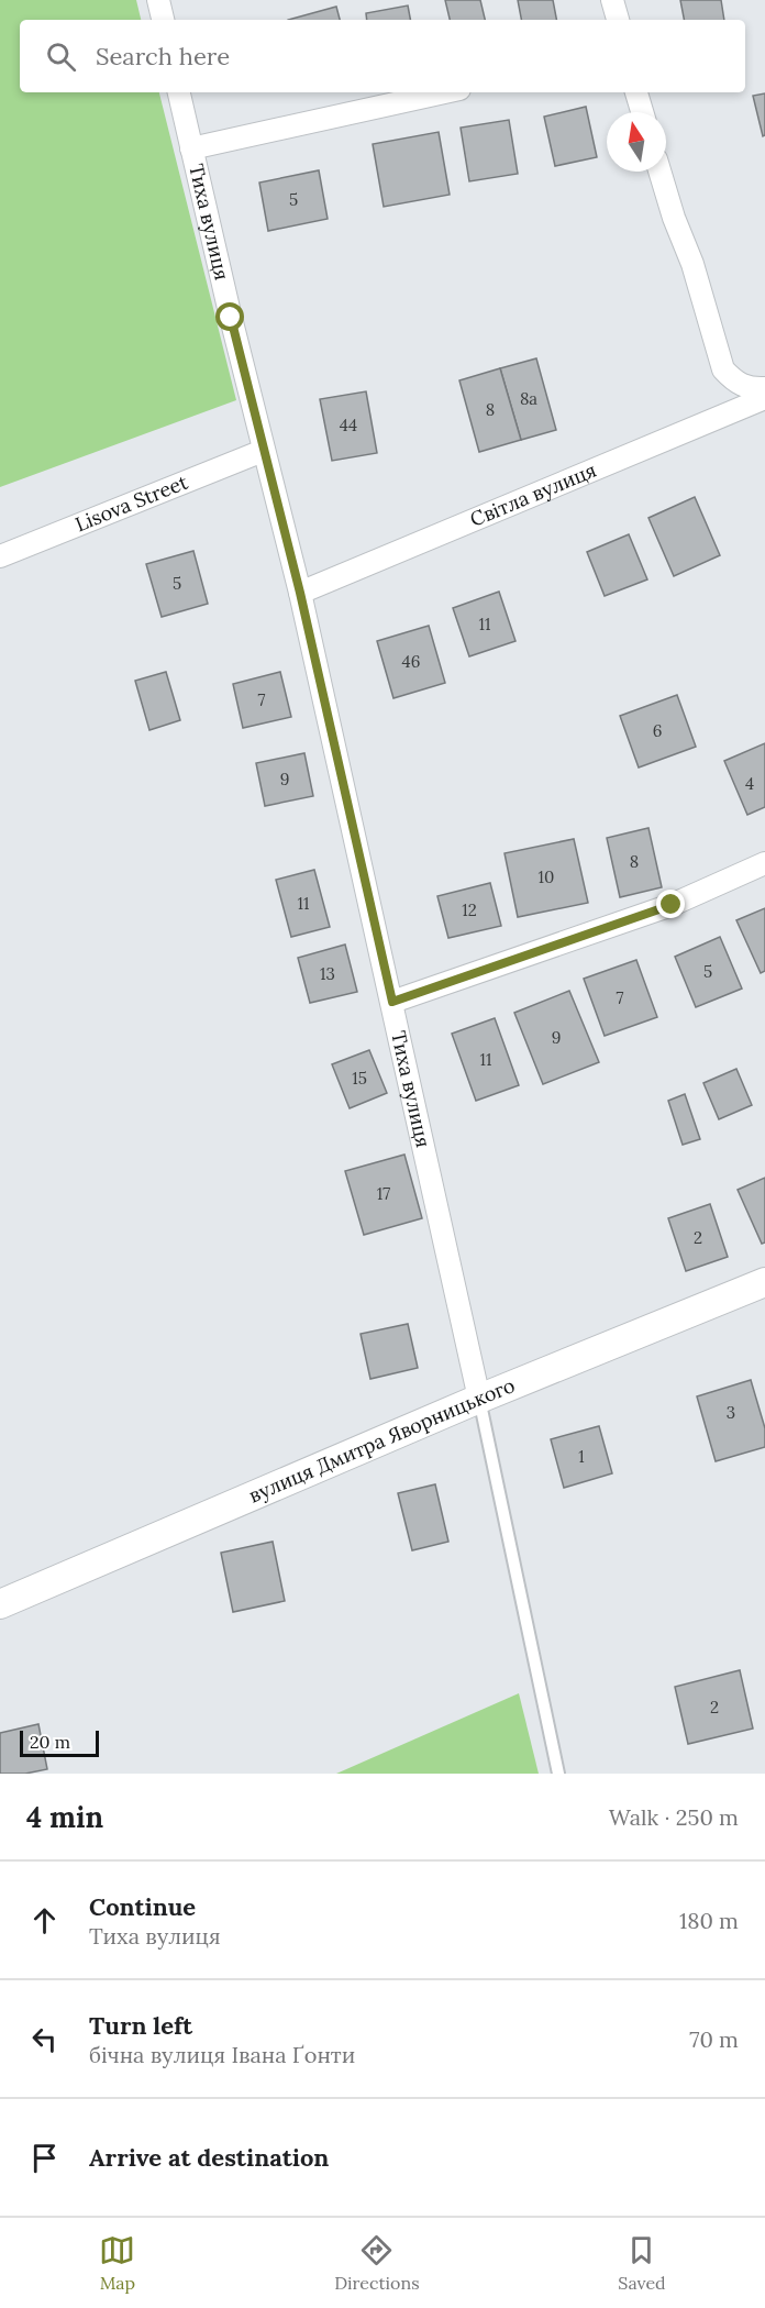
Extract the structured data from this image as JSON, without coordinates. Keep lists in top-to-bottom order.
{
  "streets": {
    "street": [
      "Тиха вулиця",
      "Світла вулиця",
      "Lisova Street",
      "вулиця Дмитра Яворницького"
    ]
  },
  "crossings": [
    ["Тиха вулиця", "Світла вулиця"],
    ["Тиха вулиця", "Lisova Street"],
    ["Тиха вулиця", "вулиця Дмитра Яворницького"]
  ],
  "house_numbers": [
    "5",
    "8а",
    "8",
    "44",
    "5",
    "11",
    "46",
    "7",
    "6",
    "9",
    "4",
    "8",
    "10",
    "11",
    "12",
    "5",
    "13",
    "7",
    "9",
    "11",
    "15",
    "17",
    "2",
    "3",
    "1",
    "2"
  ],
  "scale_bar": "20 m",
  "north": "top",
  "page": {
    "search": "Search here",
    "scale": "20 m",
    "heading": ["4 min", "Walk · 250 m"],
    "list": [
      ["Continue", "Тиха вулиця", "180 m"],
      ["Turn left", "бічна вулиця Івана Ґонти", "70 m"],
      "Arrive at destination"
    ],
    "nav": ["Map", "Directions", "Saved"]
  }
}
